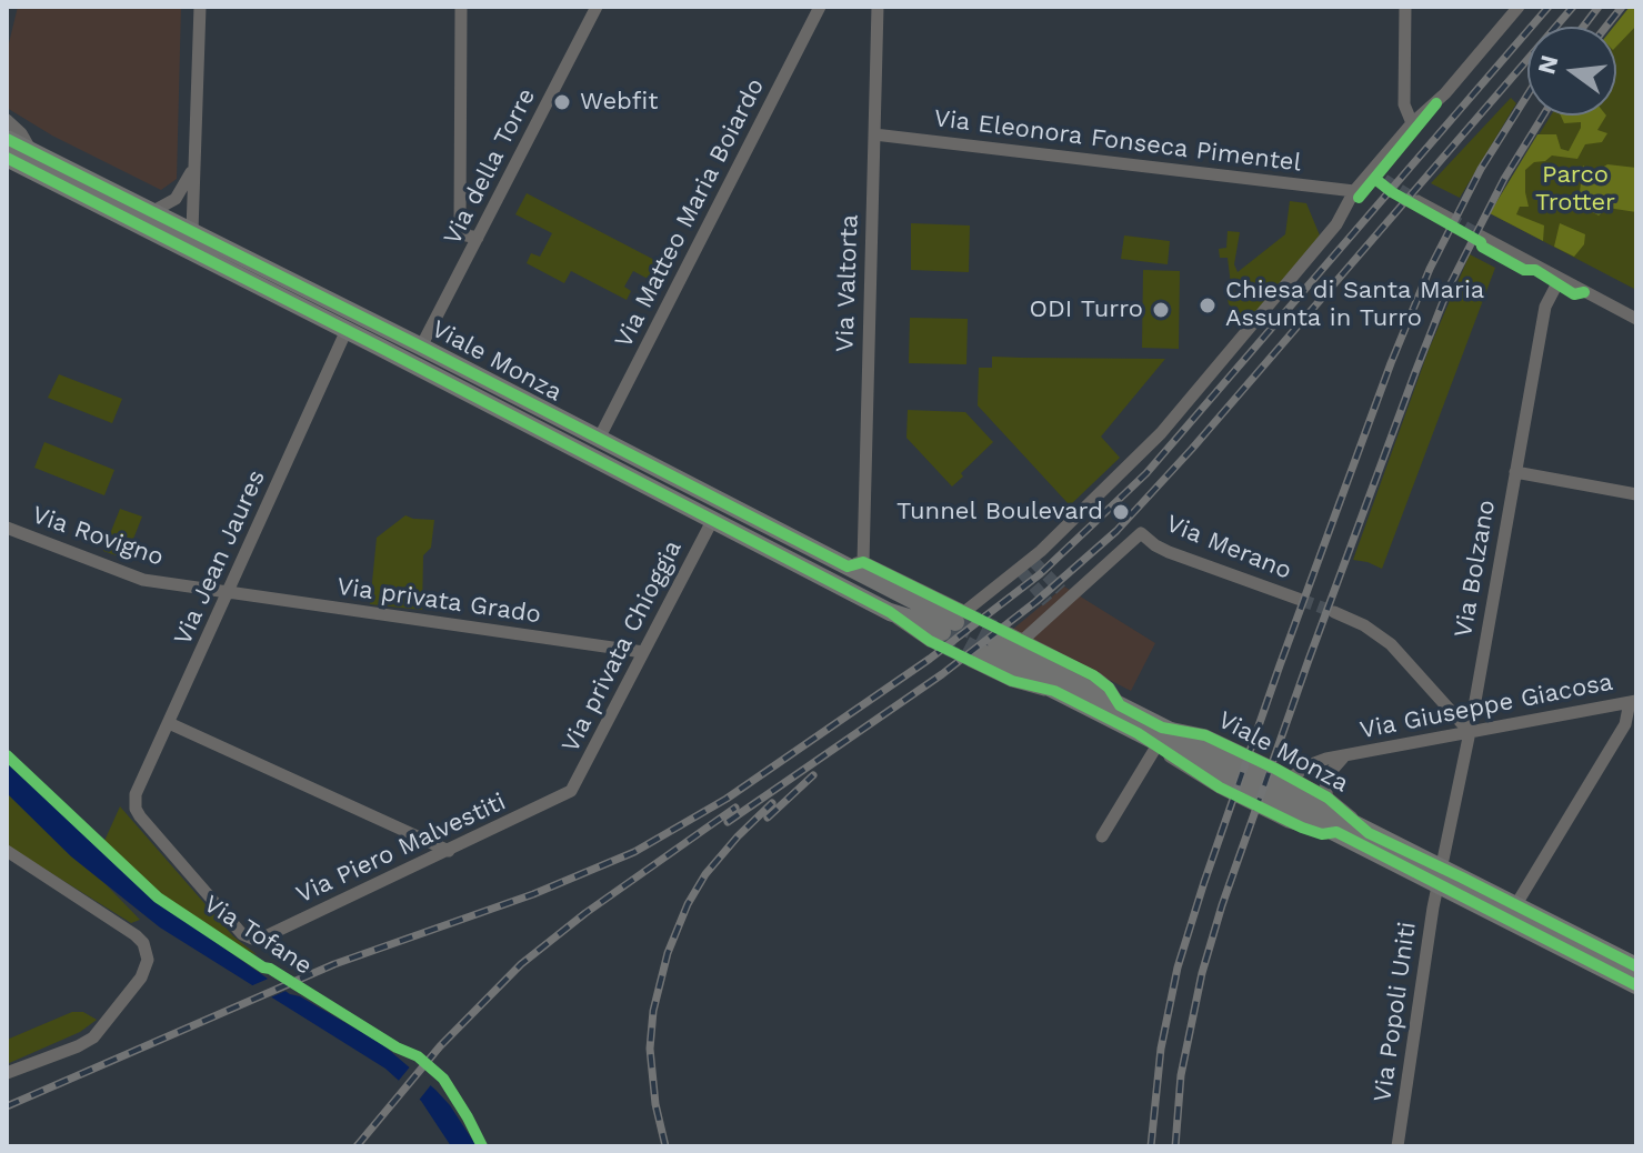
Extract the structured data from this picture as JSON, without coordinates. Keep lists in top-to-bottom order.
{
  "streets": {
    "main road": ["Viale Monza"],
    "street": [
      "Via Eleonora Fonseca Pimentel",
      "Via della Torre",
      "Via Matteo Maria Boiardo",
      "Via Valtorta",
      "Via Rovigno",
      "Via Merano",
      "Via Jean Jaures",
      "Via Bolzano",
      "Via privata Grado",
      "Via privata Chioggia",
      "Via Giuseppe Giacosa",
      "Via Piero Malvestiti",
      "Via Tofane",
      "Via Popoli Uniti"
    ]
  },
  "crossings": [
    ["Via Eleonora Fonseca Pimentel", "Via Valtorta"],
    ["Via della Torre", "Viale Monza"],
    ["Via Matteo Maria Boiardo", "Viale Monza"],
    ["Via Valtorta", "Viale Monza"],
    ["Viale Monza", "Via Merano"],
    ["Viale Monza", "Via Jean Jaures"],
    ["Viale Monza", "Via Bolzano"],
    ["Viale Monza", "Via privata Chioggia"],
    ["Viale Monza", "Via Giuseppe Giacosa"],
    ["Viale Monza", "Via Popoli Uniti"],
    ["Via Rovigno", "Via Jean Jaures"],
    ["Via Rovigno", "Via privata Grado"],
    ["Via Jean Jaures", "Via privata Grado"],
    ["Via Jean Jaures", "Via Tofane"],
    ["Via Bolzano", "Via Giuseppe Giacosa"],
    ["Via Bolzano", "Via Popoli Uniti"],
    ["Via privata Grado", "Via privata Chioggia"],
    ["Via privata Chioggia", "Via Piero Malvestiti"],
    ["Via Piero Malvestiti", "Via Tofane"]
  ],
  "parks": ["Parco Trotter"],
  "places": [
    "Webfit",
    "Chiesa di Santa Maria Assunta in Turro",
    "ODI Turro",
    "Tunnel Boulevard"
  ],
  "north": "left"
}
